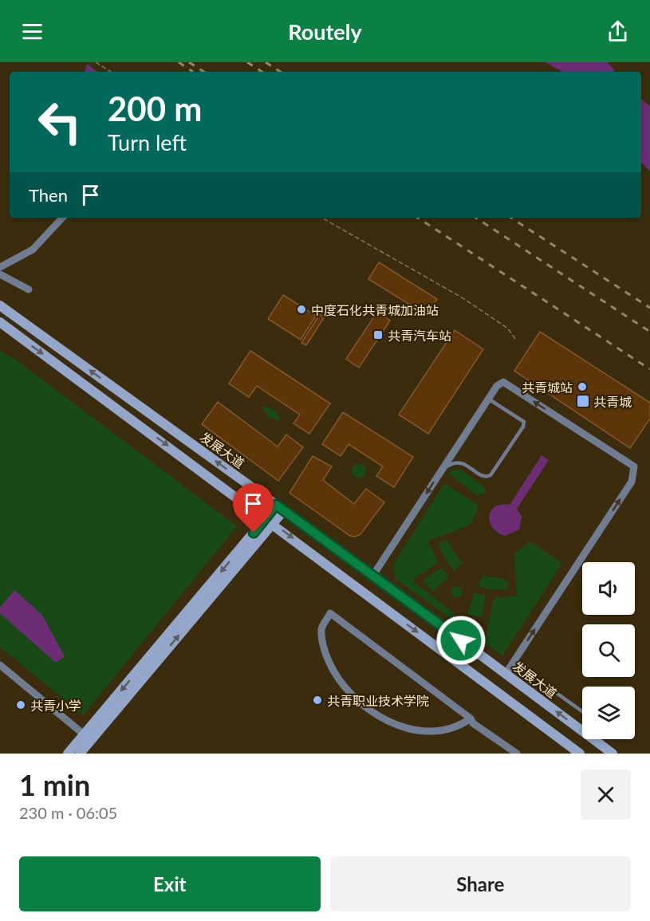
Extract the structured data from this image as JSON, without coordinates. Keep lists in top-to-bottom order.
{
  "streets": {
    "main road": ["发展大道"]
  },
  "places": {
    "other": [
      "中度石化共青城加油站",
      "共青城站",
      "共青职业技术学院",
      "共青小学"
    ],
    "transit": ["共青汽车站", "共青城"]
  },
  "page": {
    "header": "Routely",
    "turn": ["200 m", "Turn left"],
    "then": "Then",
    "heading": ["1 min", "230 m · 06:05"],
    "buttons": ["Exit", "Share"]
  }
}
